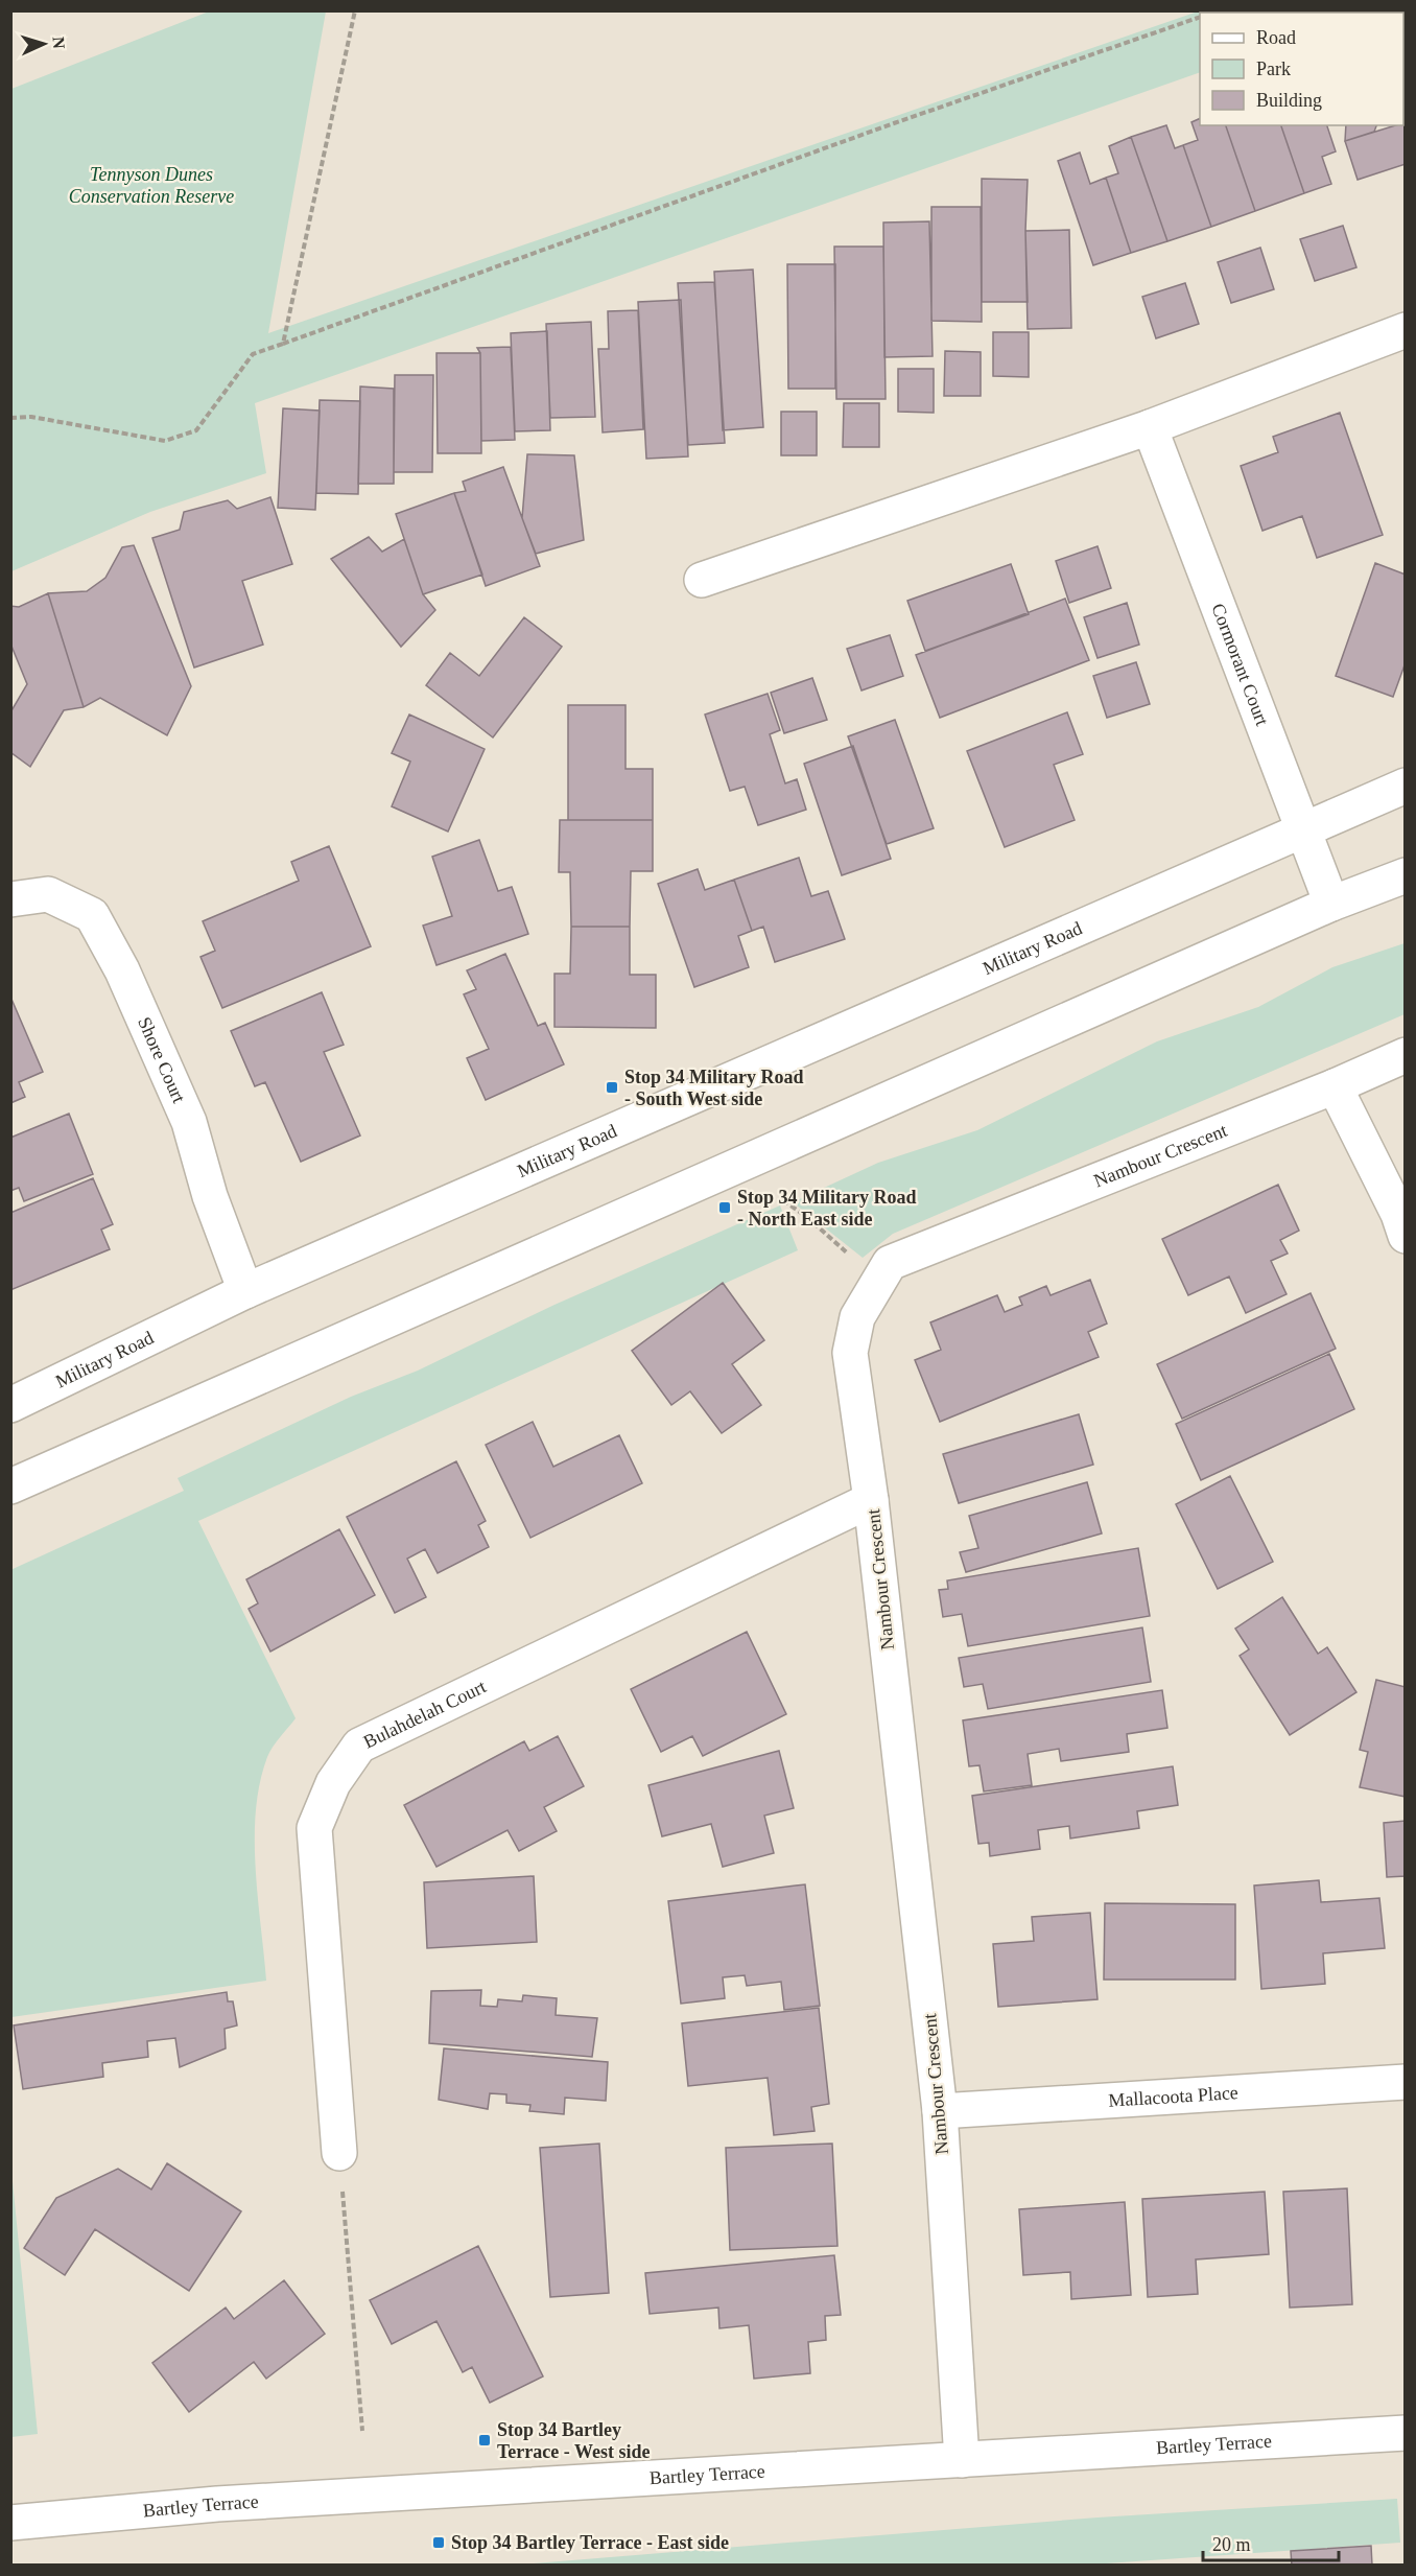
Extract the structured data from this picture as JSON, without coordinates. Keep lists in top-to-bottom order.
{
  "streets": {
    "street": [
      "Cormorant Court",
      "Military Road",
      "Shore Court",
      "Nambour Crescent",
      "Bulahdelah Court",
      "Mallacoota Place",
      "Bartley Terrace"
    ]
  },
  "crossings": [
    ["Cormorant Court", "Military Road"],
    ["Military Road", "Shore Court"],
    ["Nambour Crescent", "Bulahdelah Court"],
    ["Nambour Crescent", "Mallacoota Place"],
    ["Nambour Crescent", "Bartley Terrace"]
  ],
  "parks": ["Tennyson Dunes Conservation Reserve"],
  "places": {
    "transit": [
      "Stop 34 Military Road - South West side",
      "Stop 34 Military Road - North East side",
      "Stop 34 Bartley Terrace - West side",
      "Stop 34 Bartley Terrace - East side"
    ]
  },
  "legend": ["Road", "Park", "Building"],
  "scale_bar": "20 m",
  "north": "right"
}
